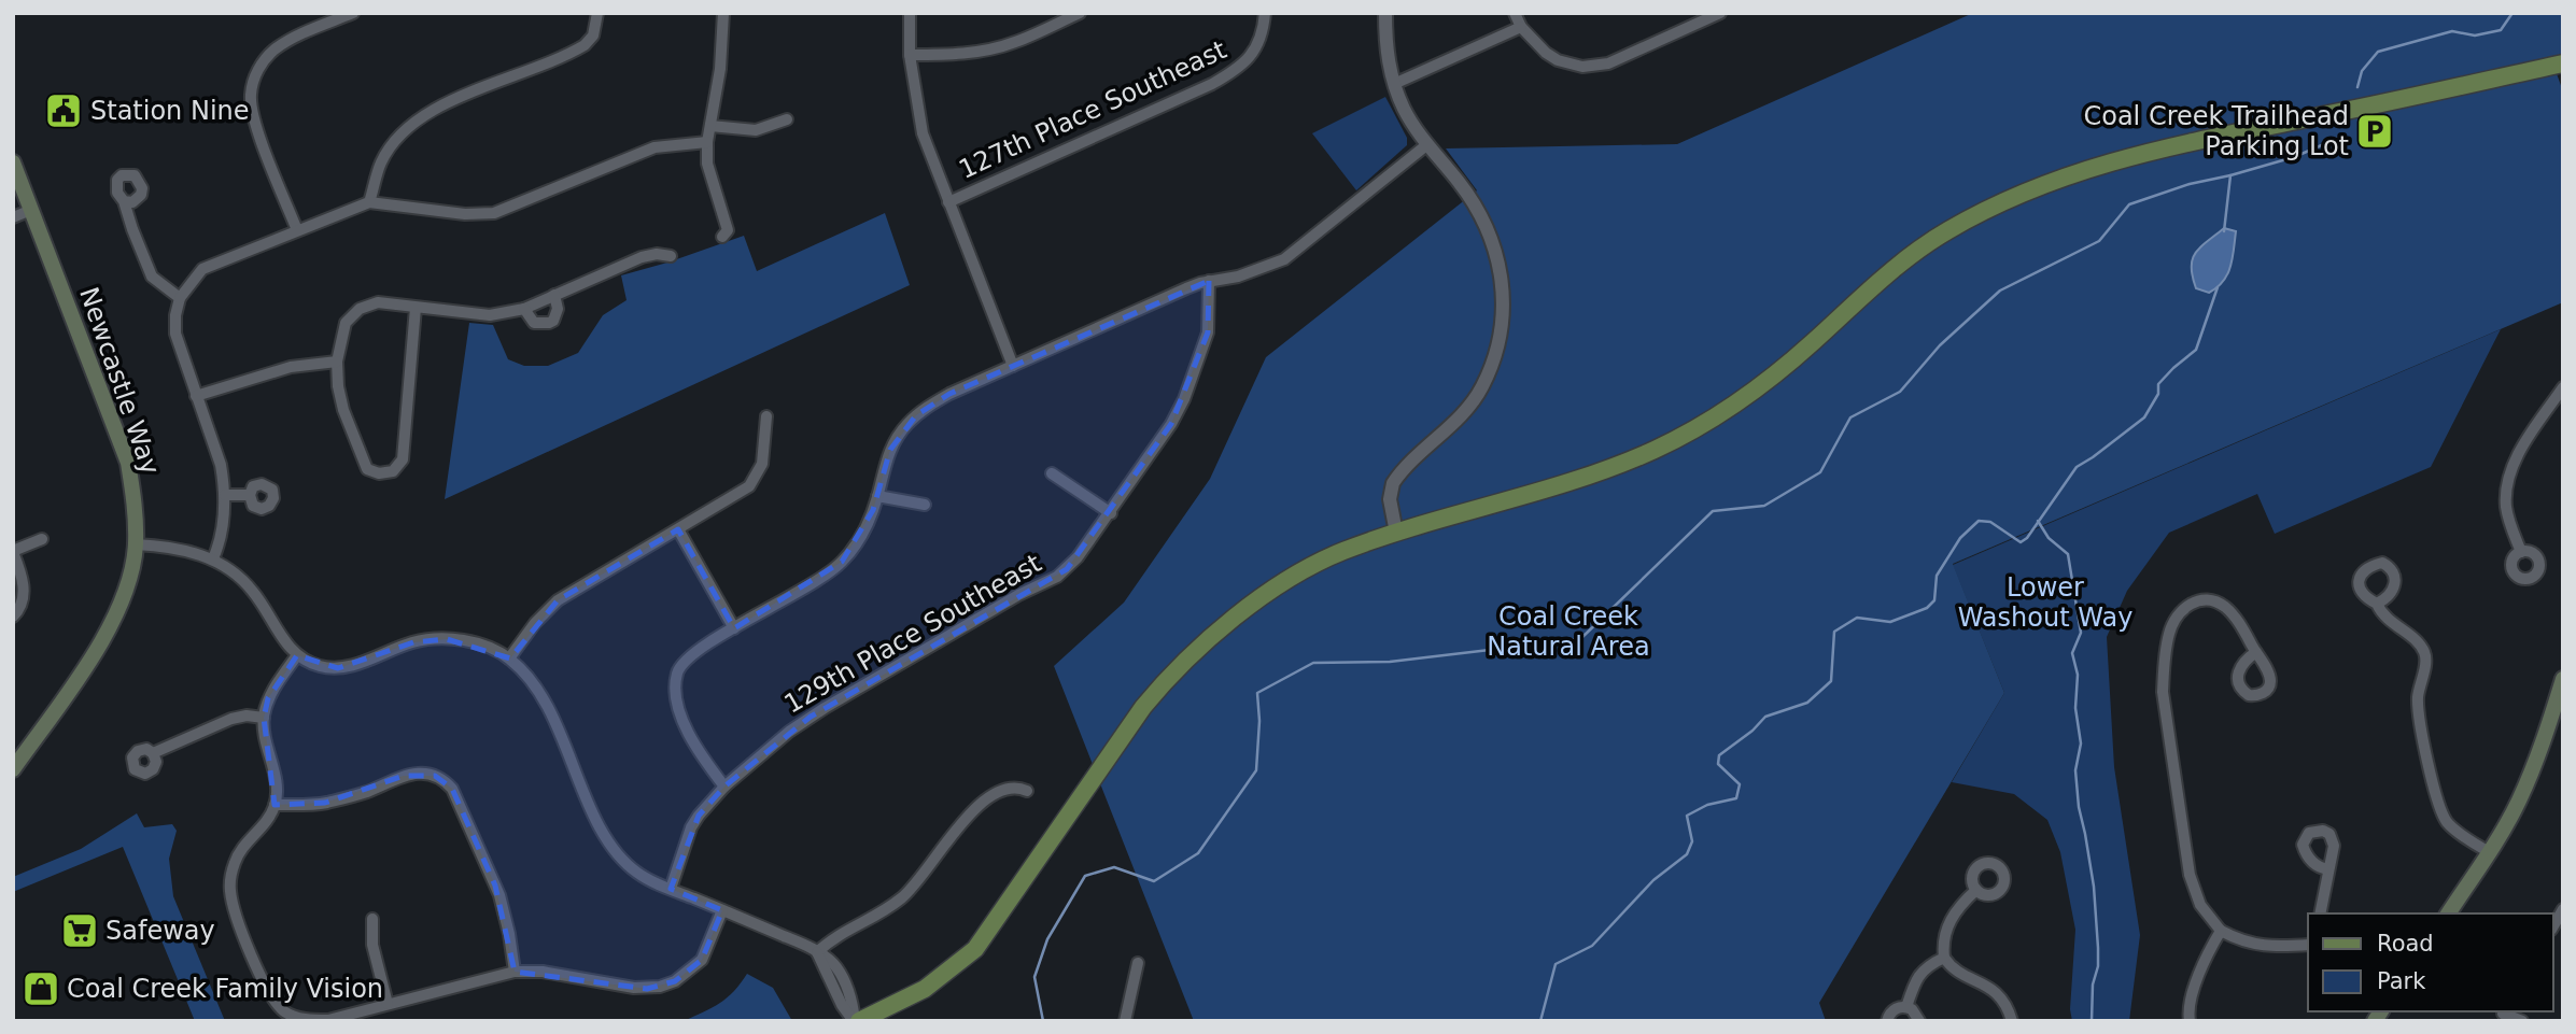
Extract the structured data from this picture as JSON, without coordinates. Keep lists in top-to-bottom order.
{
  "streets": {
    "main road": ["Newcastle Way"],
    "street": ["127th Place Southeast", "129th Place Southeast"]
  },
  "parks": ["Lower Washout Way", "Coal Creek Natural Area"],
  "places": {
    "public building": ["Station Nine"],
    "parking": ["Coal Creek Trailhead Parking Lot"],
    "supermarket": ["Safeway"],
    "shop": ["Coal Creek Family Vision"]
  },
  "legend": ["Road", "Park"]
}
